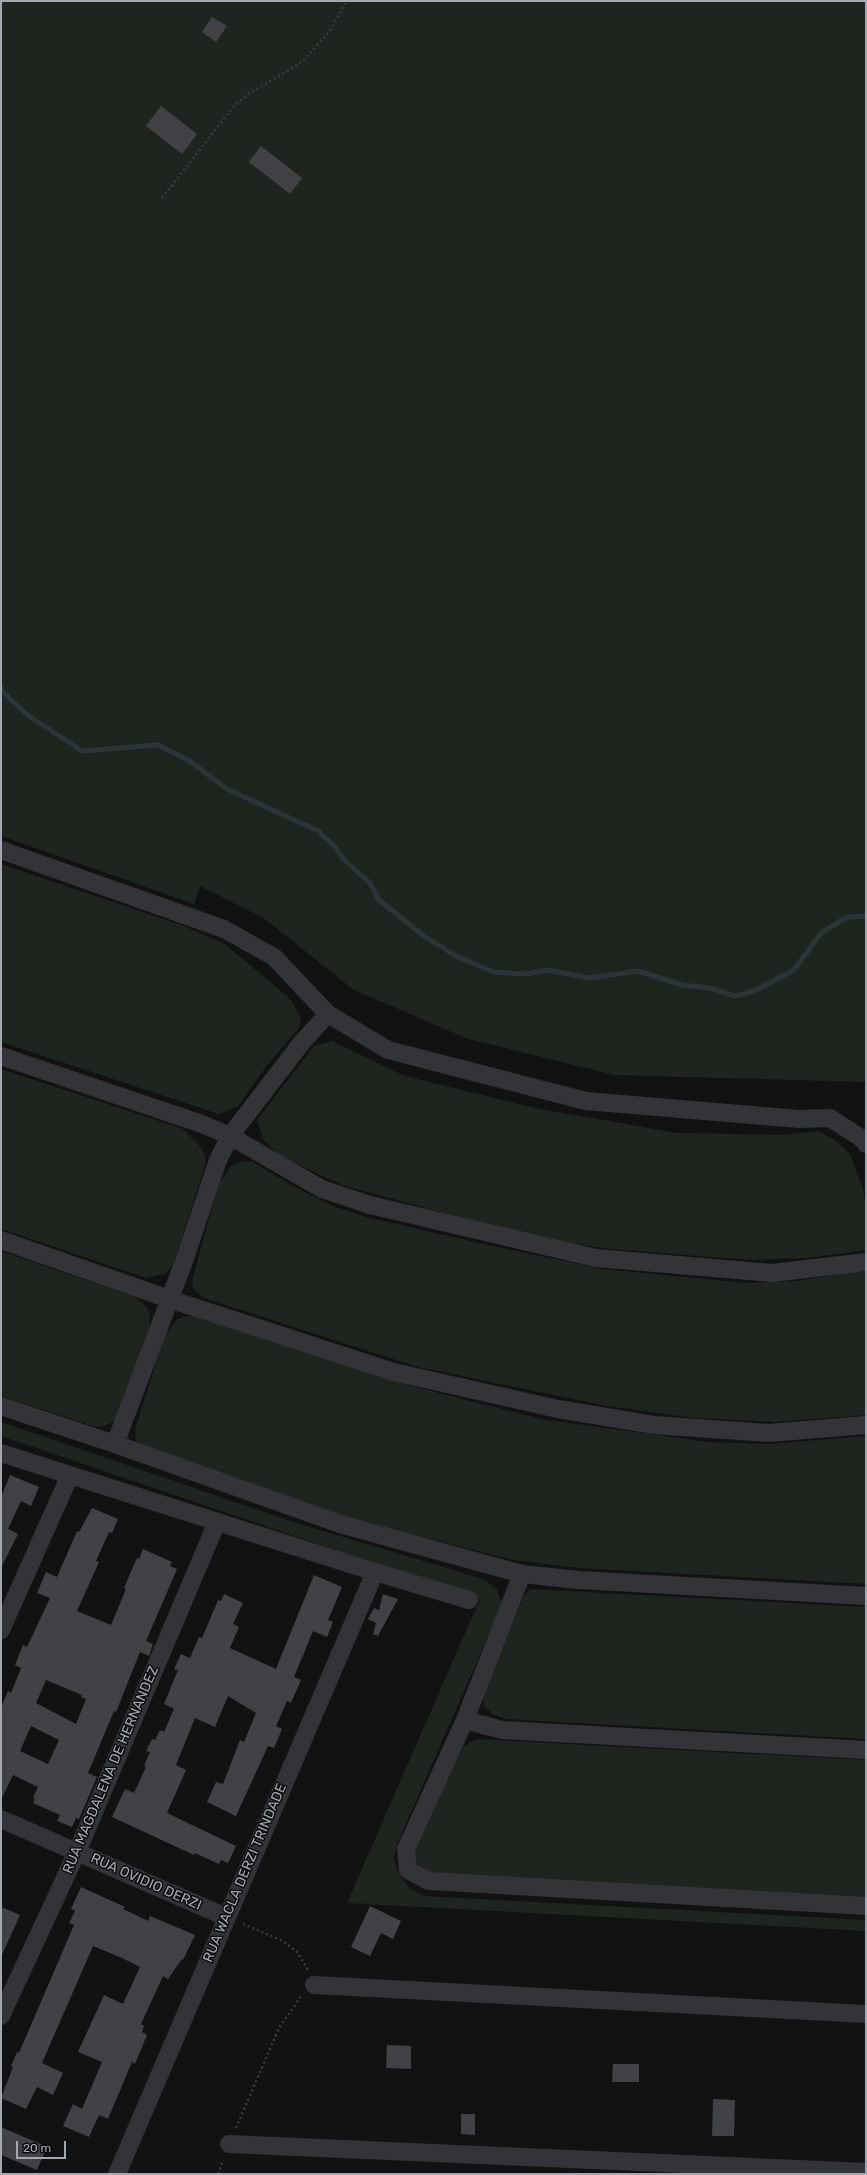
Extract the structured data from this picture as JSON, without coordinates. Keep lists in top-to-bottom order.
{
  "streets": {
    "street": ["RUA MAGDALENA DE HERNANDEZ", "RUA WACLA DERZI TRINDADE", "RUA OVIDIO DERZI"]
  },
  "crossings": [
    ["RUA MAGDALENA DE HERNANDEZ", "RUA OVIDIO DERZI"],
    ["RUA WACLA DERZI TRINDADE", "RUA OVIDIO DERZI"]
  ],
  "scale_bar": "20 m"
}
